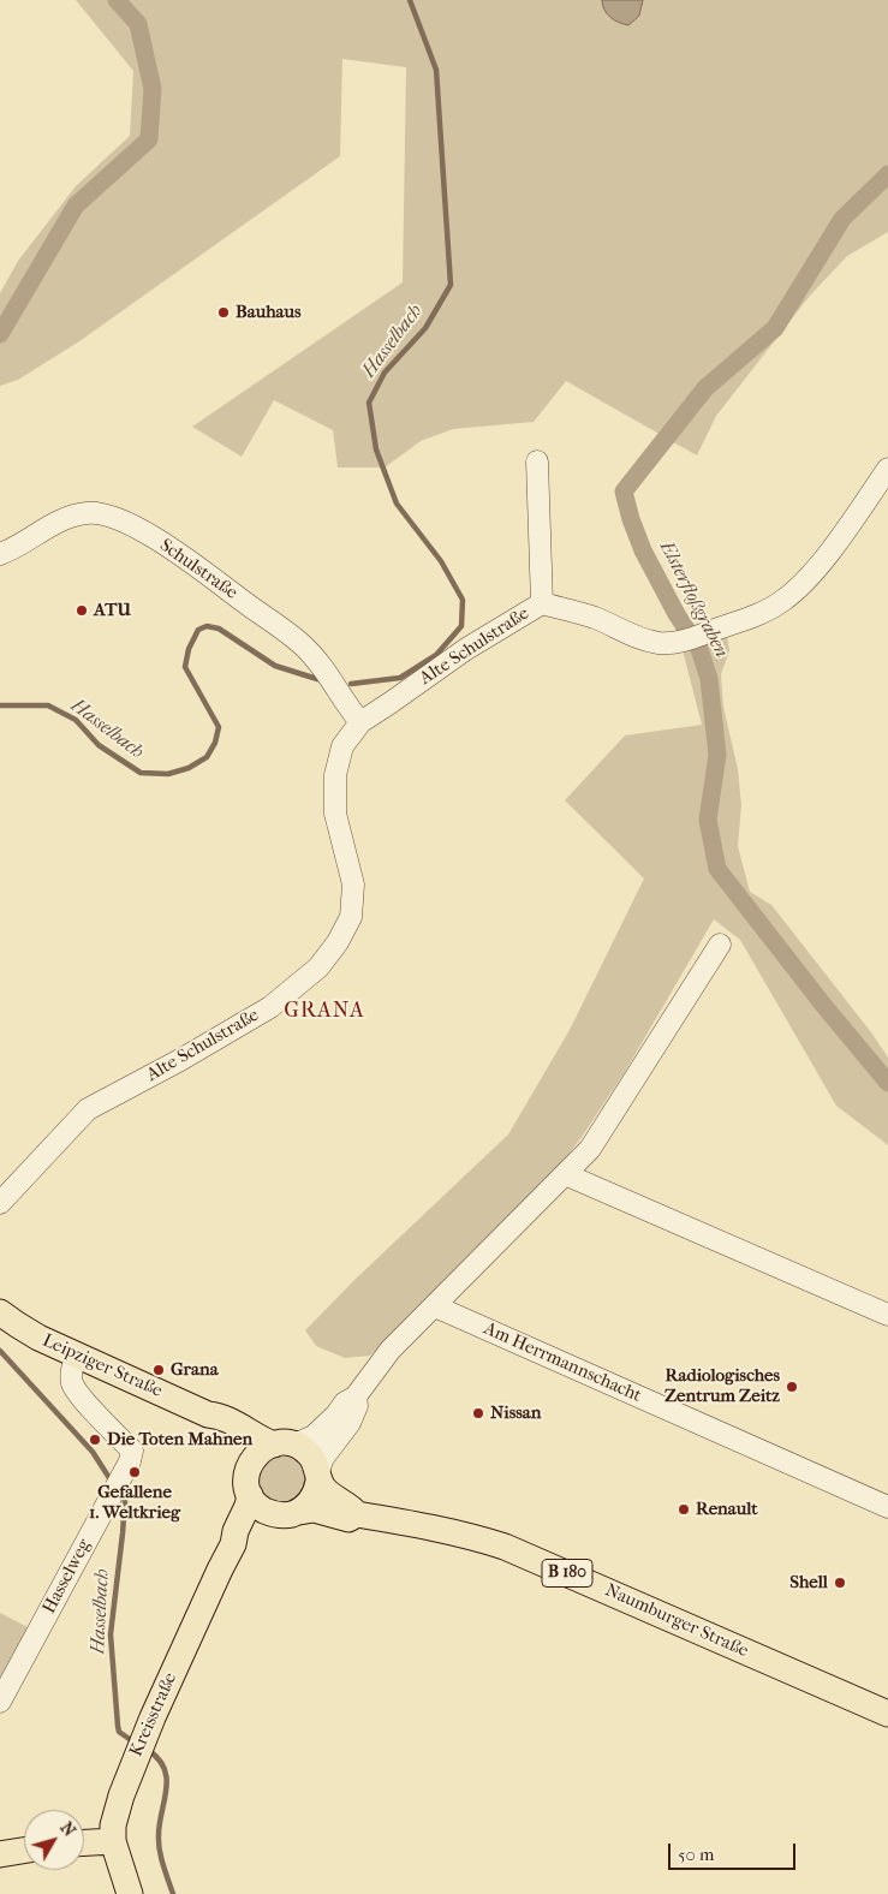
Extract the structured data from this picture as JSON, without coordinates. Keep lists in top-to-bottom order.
{
  "streets": {
    "main road": [
      "Leipziger Straße",
      "B 180",
      "Naumburger Straße",
      "Kreisstraße"
    ],
    "street": [
      "Schulstraße",
      "Alte Schulstraße",
      "Am Herrmannschacht",
      "Hasselweg"
    ]
  },
  "crossings": [
    ["Schulstraße", "Alte Schulstraße"],
    ["Leipziger Straße", "Hasselweg"],
    ["Leipziger Straße", "Naumburger Straße"],
    ["Leipziger Straße", "Kreisstraße"],
    ["Naumburger Straße", "Kreisstraße"]
  ],
  "districts": ["GRANA"],
  "water": ["Hasselbach", "Elsterfloßgraben"],
  "places": [
    "Bauhaus",
    "ATU",
    "Grana",
    "Radiologisches Zentrum Zeitz",
    "Nissan",
    "Die Toten Mahnen",
    "Gefallene 1. Weltkrieg",
    "Renault",
    "Shell"
  ],
  "scale_bar": "50 m",
  "north": "top right"
}
